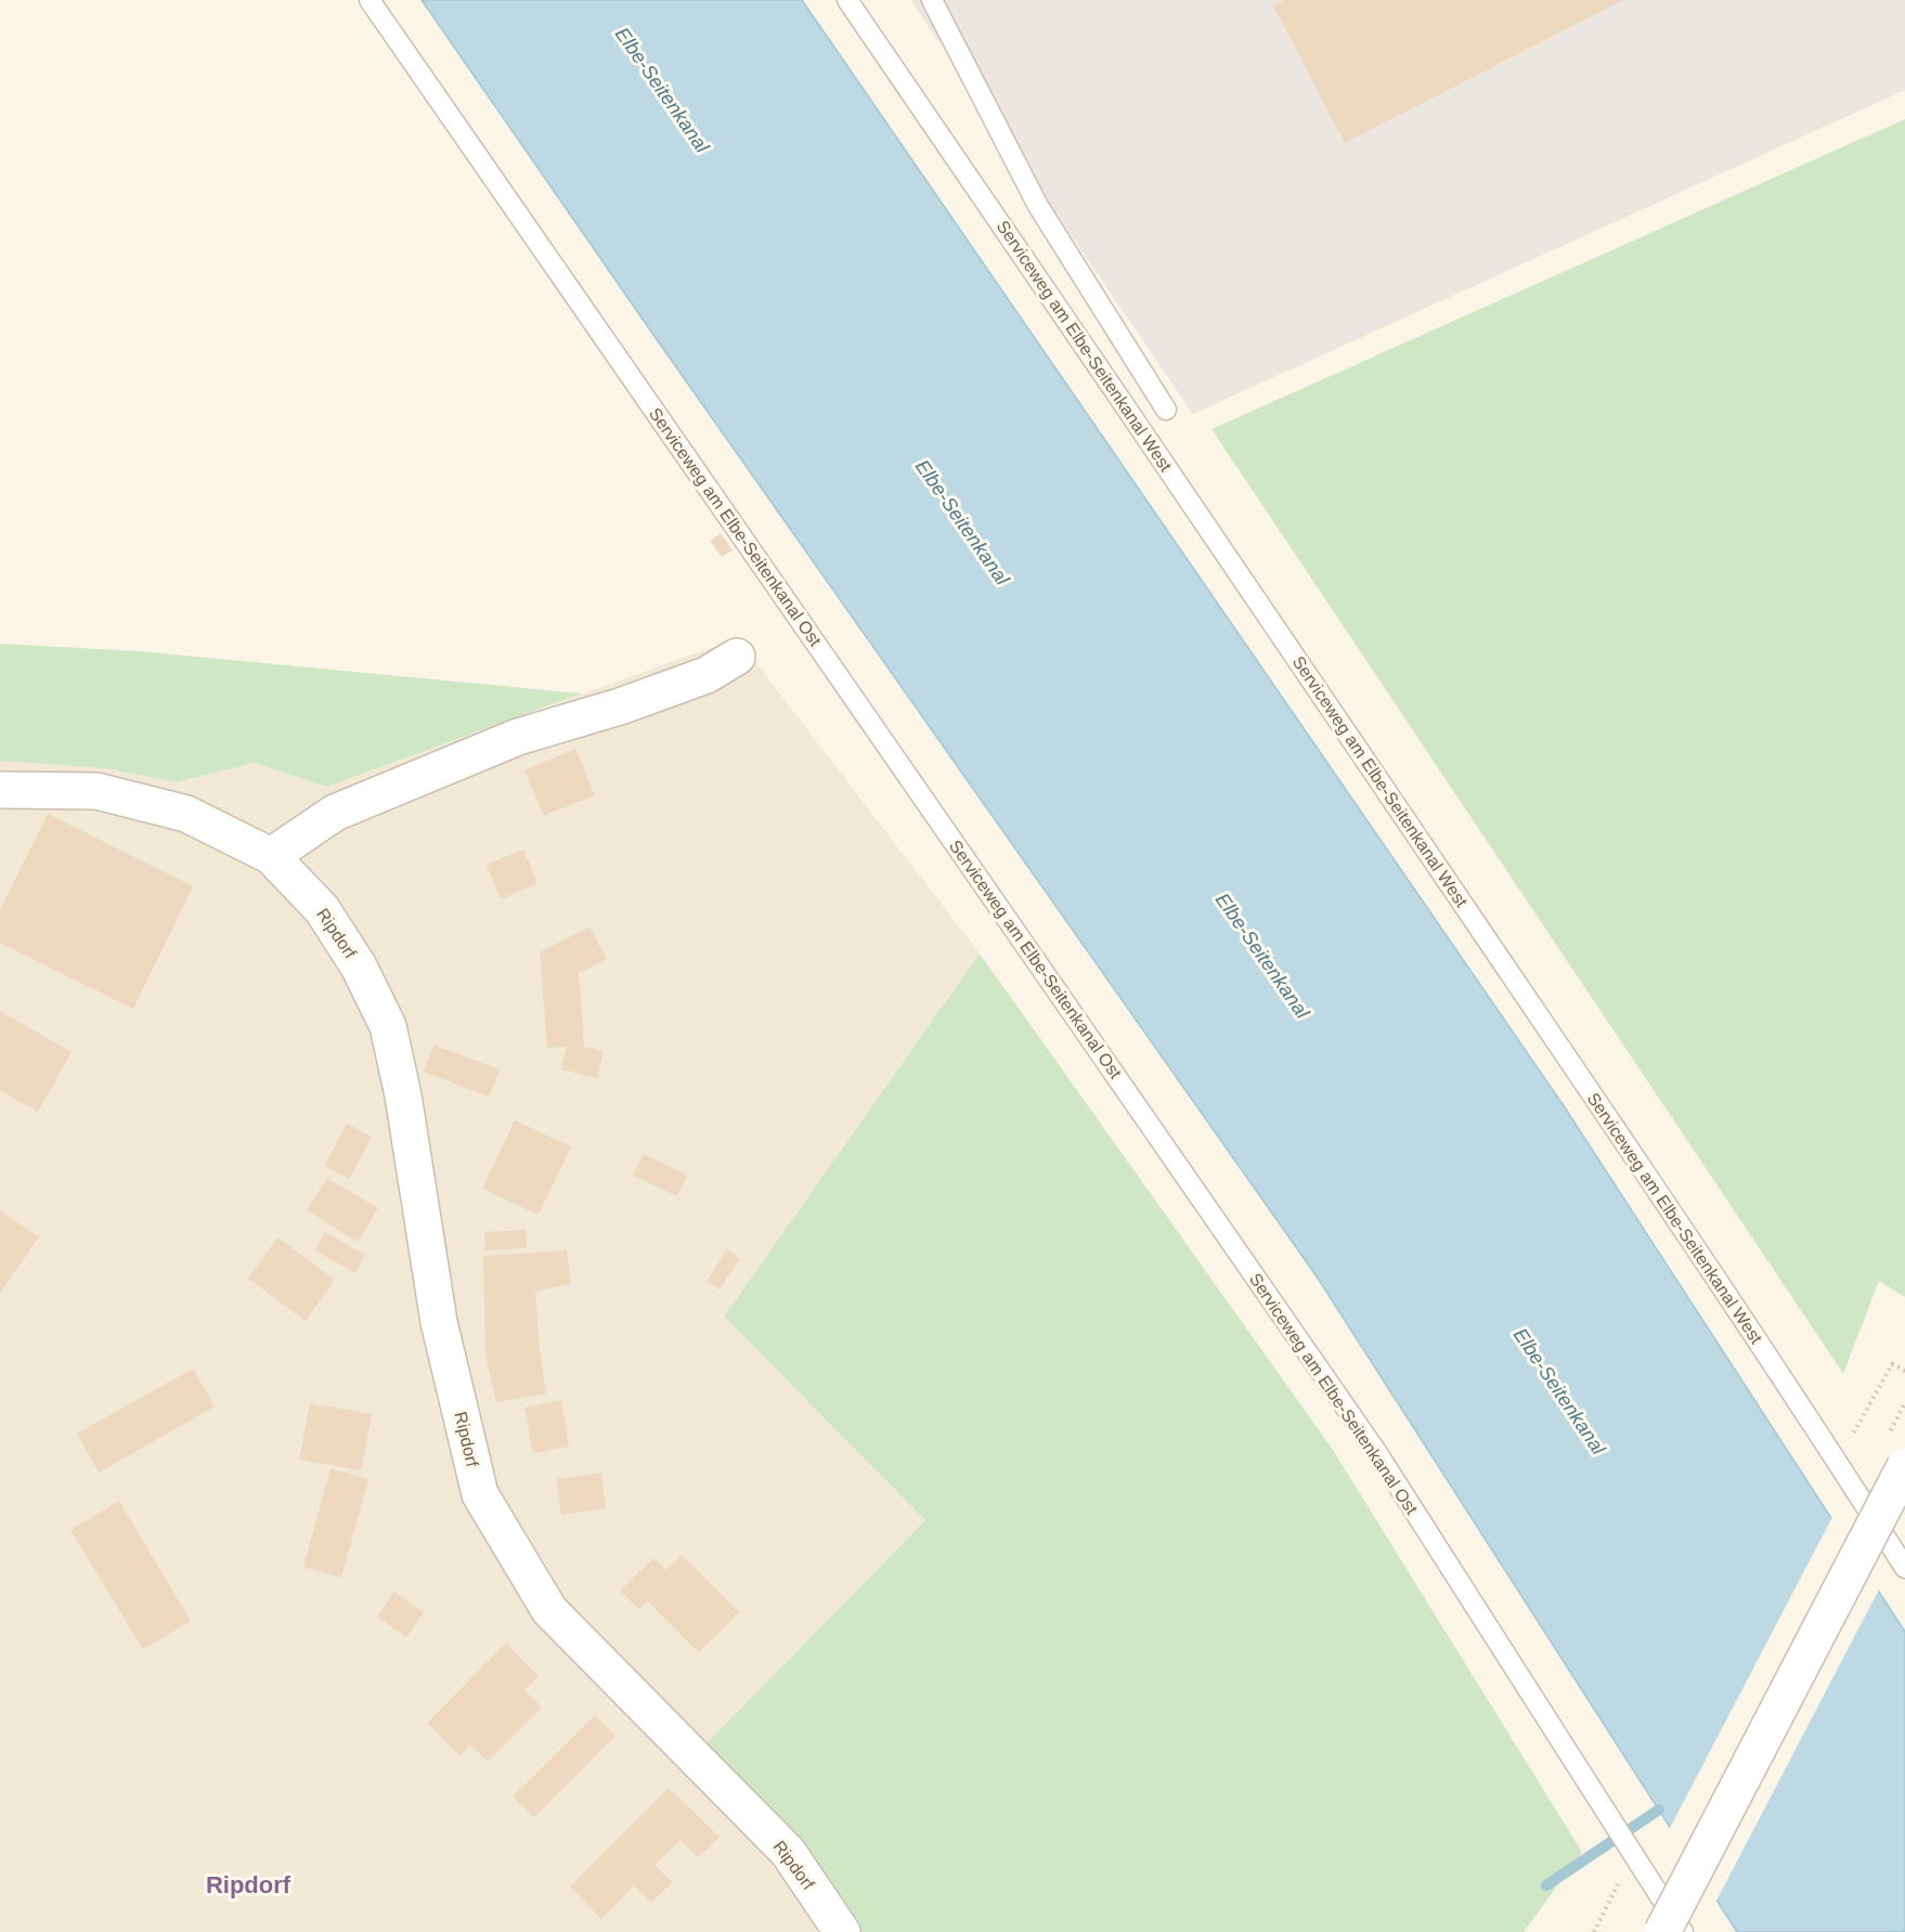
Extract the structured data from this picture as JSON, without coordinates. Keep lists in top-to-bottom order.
{
  "streets": {
    "street": ["Ripdorf"],
    "lane": ["Serviceweg am Elbe-Seitenkanal West", "Serviceweg am Elbe-Seitenkanal Ost"]
  },
  "districts": ["Ripdorf"],
  "water": ["Elbe-Seitenkanal"]
}
